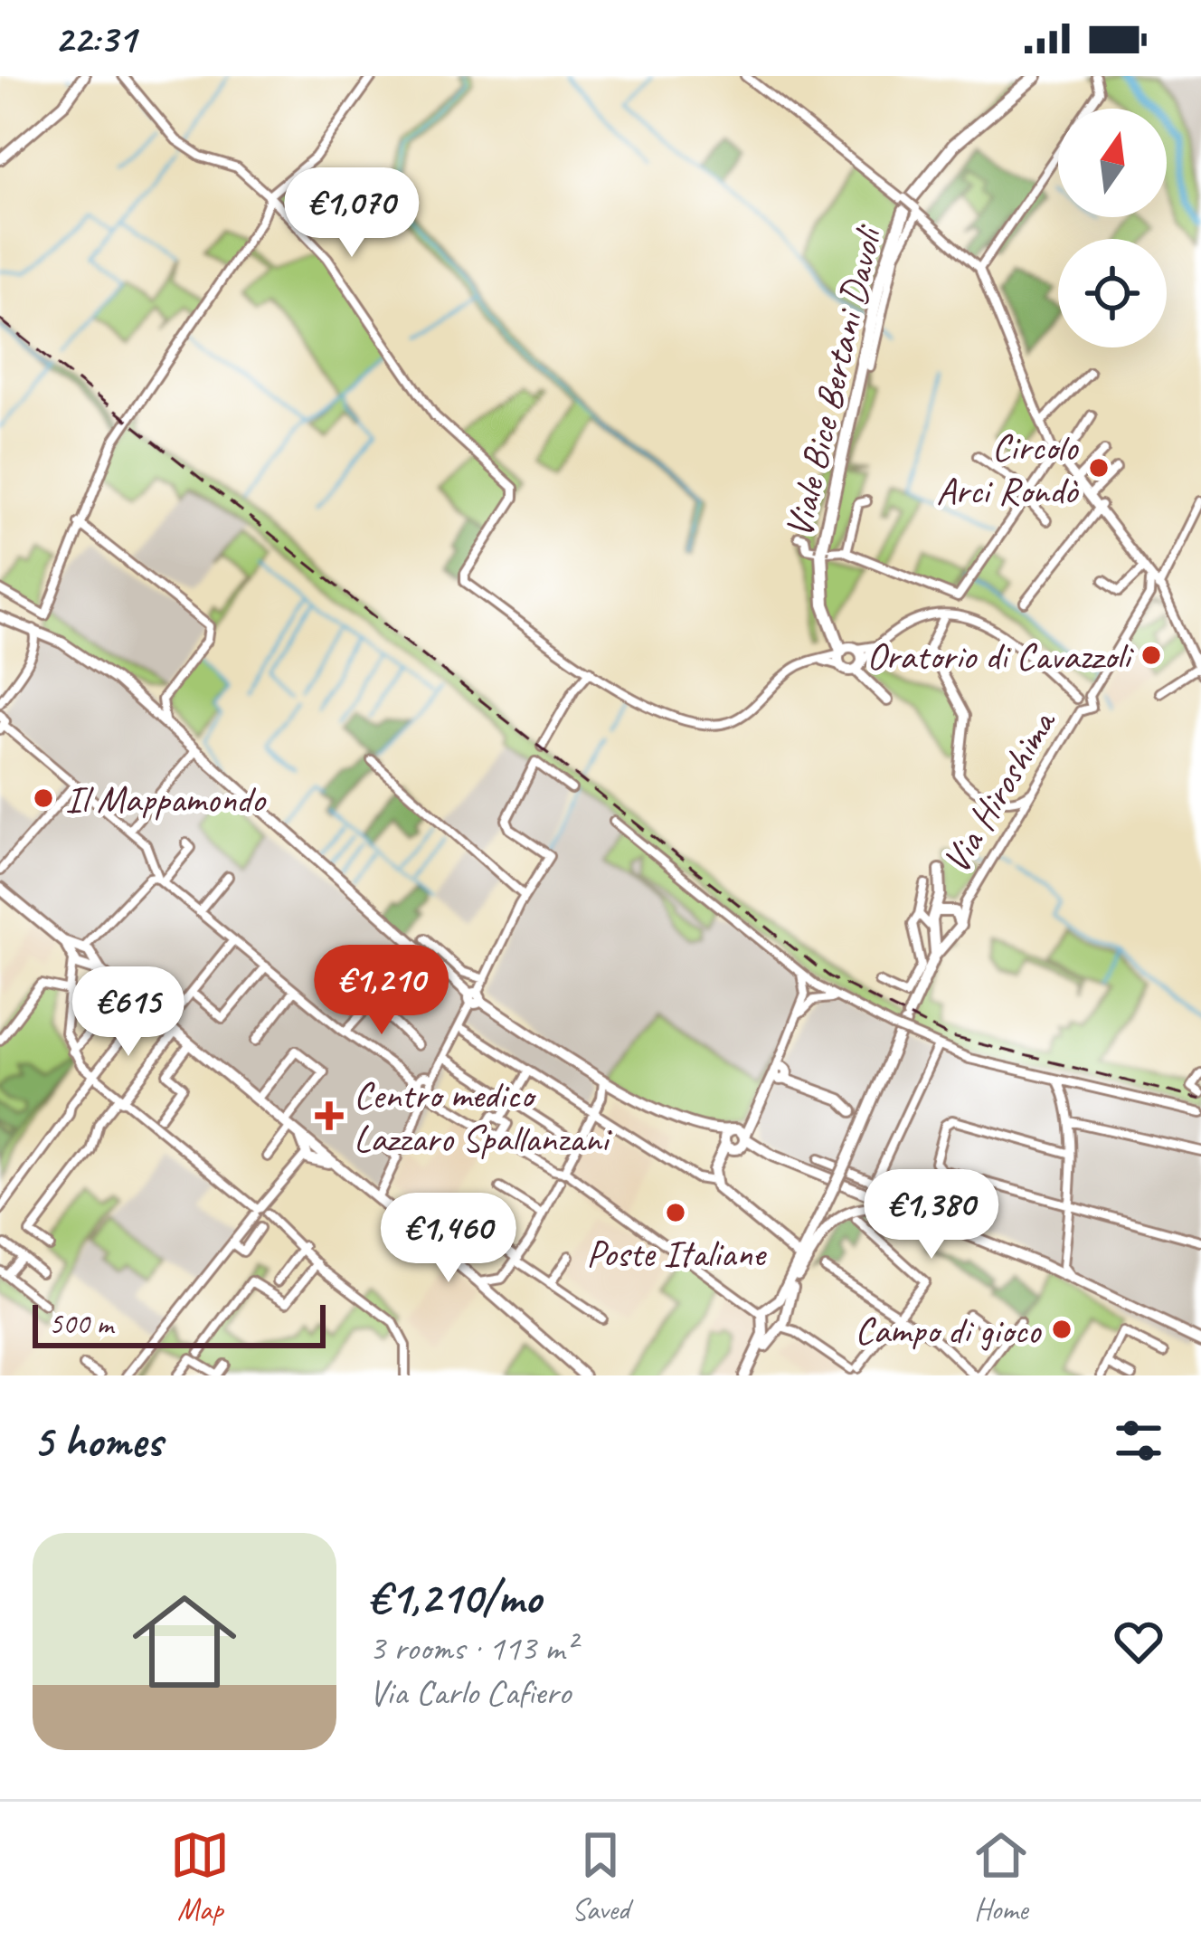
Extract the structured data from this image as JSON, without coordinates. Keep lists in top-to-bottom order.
{
  "streets": {
    "highway": ["Viale Bice Bertani Davoli"],
    "main road": ["Via Hiroshima"]
  },
  "places": {
    "other": [
      "Circolo Arci Rondò",
      "Oratorio di Cavazzoli",
      "Il Mappamondo",
      "Poste Italiane",
      "Campo di gioco"
    ],
    "health": ["Centro medico Lazzaro Spallanzani"]
  },
  "scale_bar": "500 m",
  "north": "top",
  "page": {
    "status": "22:31",
    "price": [
      "€1,070",
      "€1,210",
      "€615",
      "€1,380",
      "€1,460"
    ],
    "scale": "500 m",
    "heading": "5 homes",
    "list": [
      {
        "name": "€1,210/mo",
        "note": "3 rooms · 113 m² · Via Carlo Cafiero"
      }
    ],
    "tabs": ["Map", "Saved", "Home"]
  }
}
